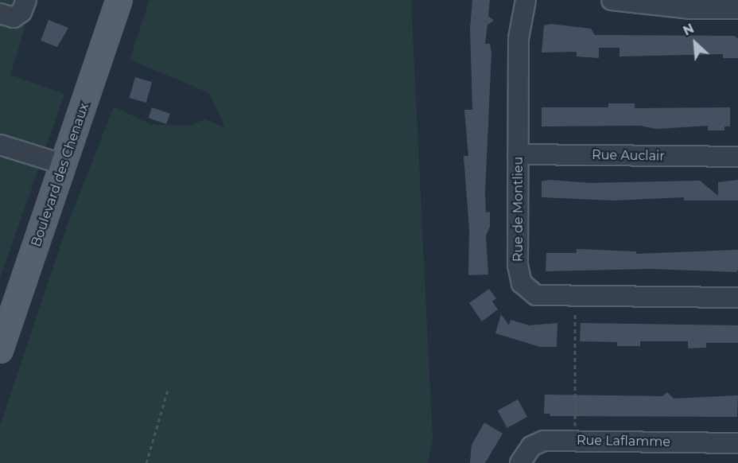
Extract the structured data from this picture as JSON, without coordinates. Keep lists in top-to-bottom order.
{
  "streets": {
    "main road": ["Boulevard des Chenaux"],
    "street": ["Rue Auclair", "Rue de Montlieu", "Rue Laflamme"]
  },
  "crossings": [
    ["Rue Auclair", "Rue de Montlieu"]
  ],
  "north": "top left"
}
